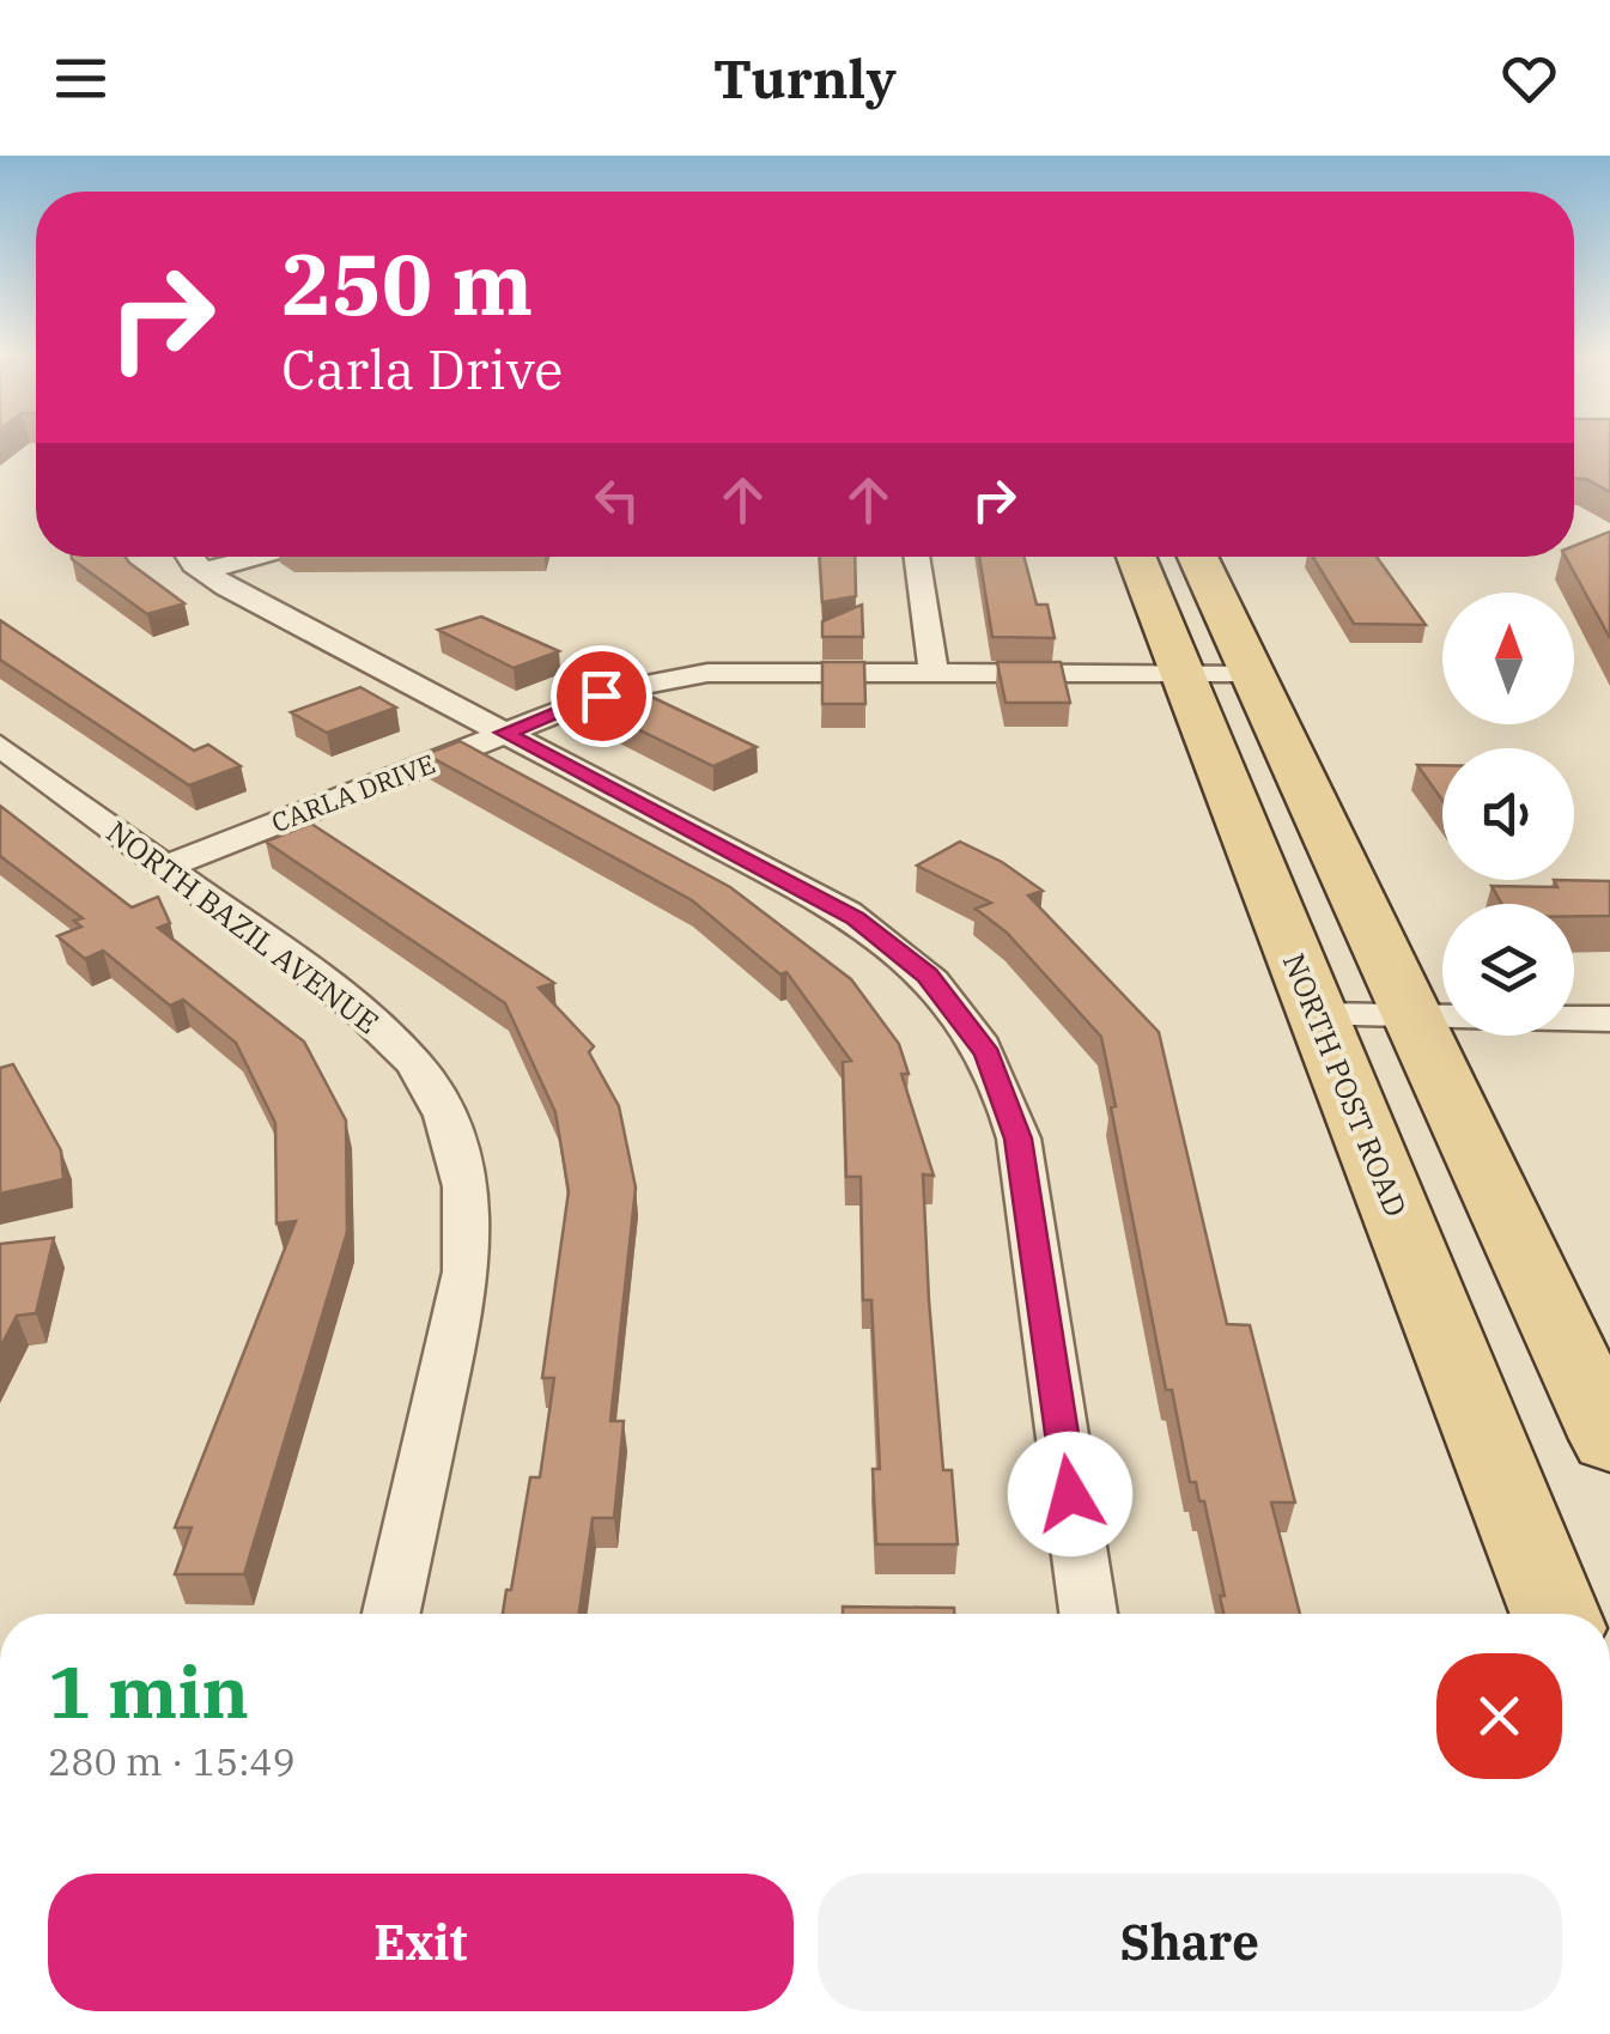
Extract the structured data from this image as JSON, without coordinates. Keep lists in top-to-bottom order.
{
  "streets": {
    "main road": ["NORTH POST ROAD"],
    "street": ["CARLA DRIVE", "NORTH BAZIL AVENUE"]
  },
  "crossings": [
    ["CARLA DRIVE", "NORTH BAZIL AVENUE"],
    ["CARLA DRIVE", "NORTH POST ROAD"]
  ],
  "north": "top",
  "page": {
    "header": "Turnly",
    "turn": ["250 m", "Carla Drive"],
    "heading": ["1 min", "280 m · 15:49"],
    "buttons": ["Exit", "Share"]
  }
}
